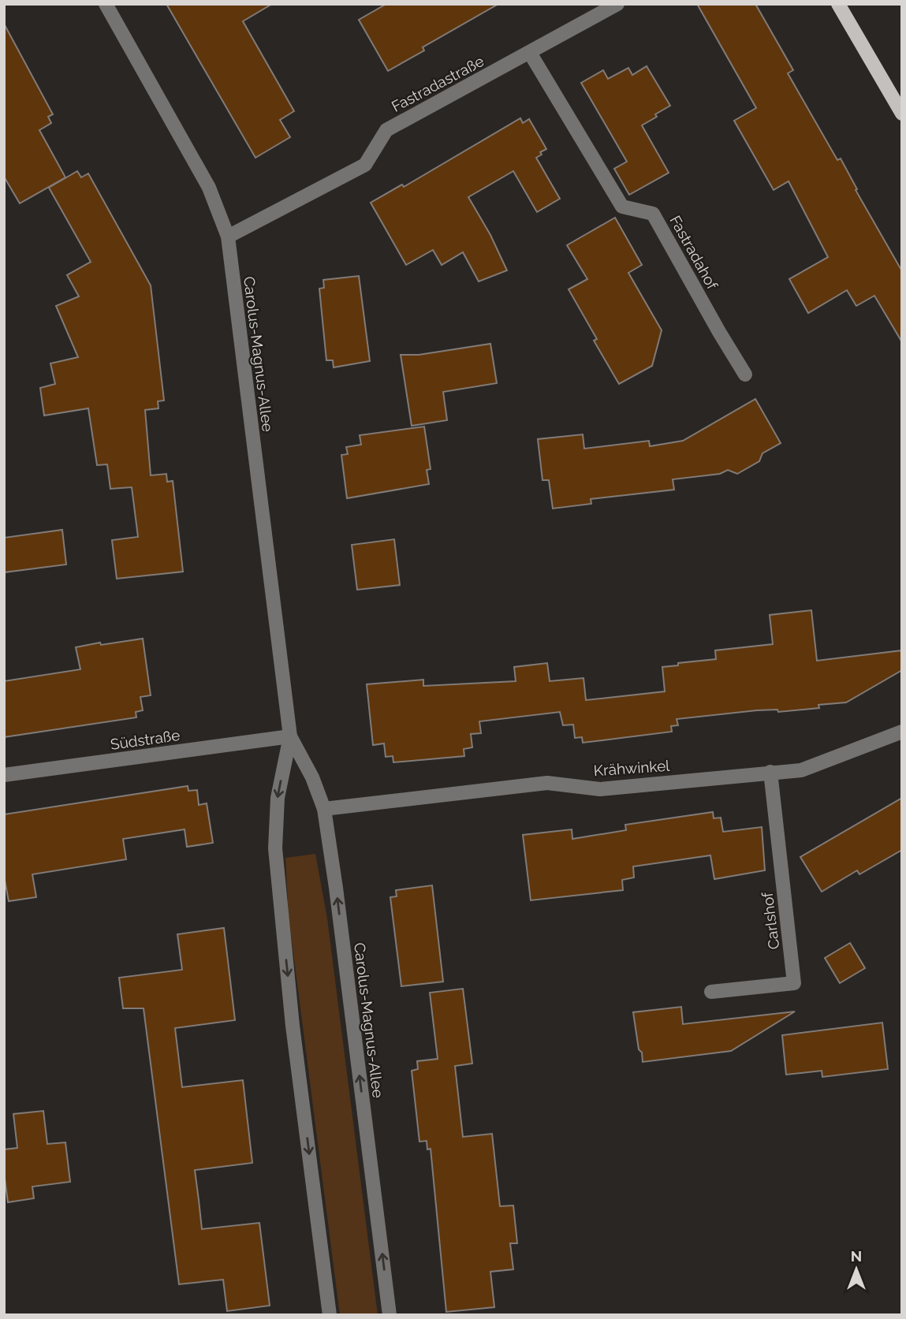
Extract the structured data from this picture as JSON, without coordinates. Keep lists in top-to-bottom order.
{
  "streets": {
    "street": [
      "Fastradastraße",
      "Fastradahof",
      "Carolus-Magnus-Allee",
      "Südstraße",
      "Krähwinkel",
      "Carlshof"
    ]
  },
  "crossings": [
    ["Fastradastraße", "Fastradahof"],
    ["Fastradastraße", "Carolus-Magnus-Allee"],
    ["Carolus-Magnus-Allee", "Südstraße"],
    ["Carolus-Magnus-Allee", "Krähwinkel"],
    ["Krähwinkel", "Carlshof"]
  ],
  "north": "top"
}
